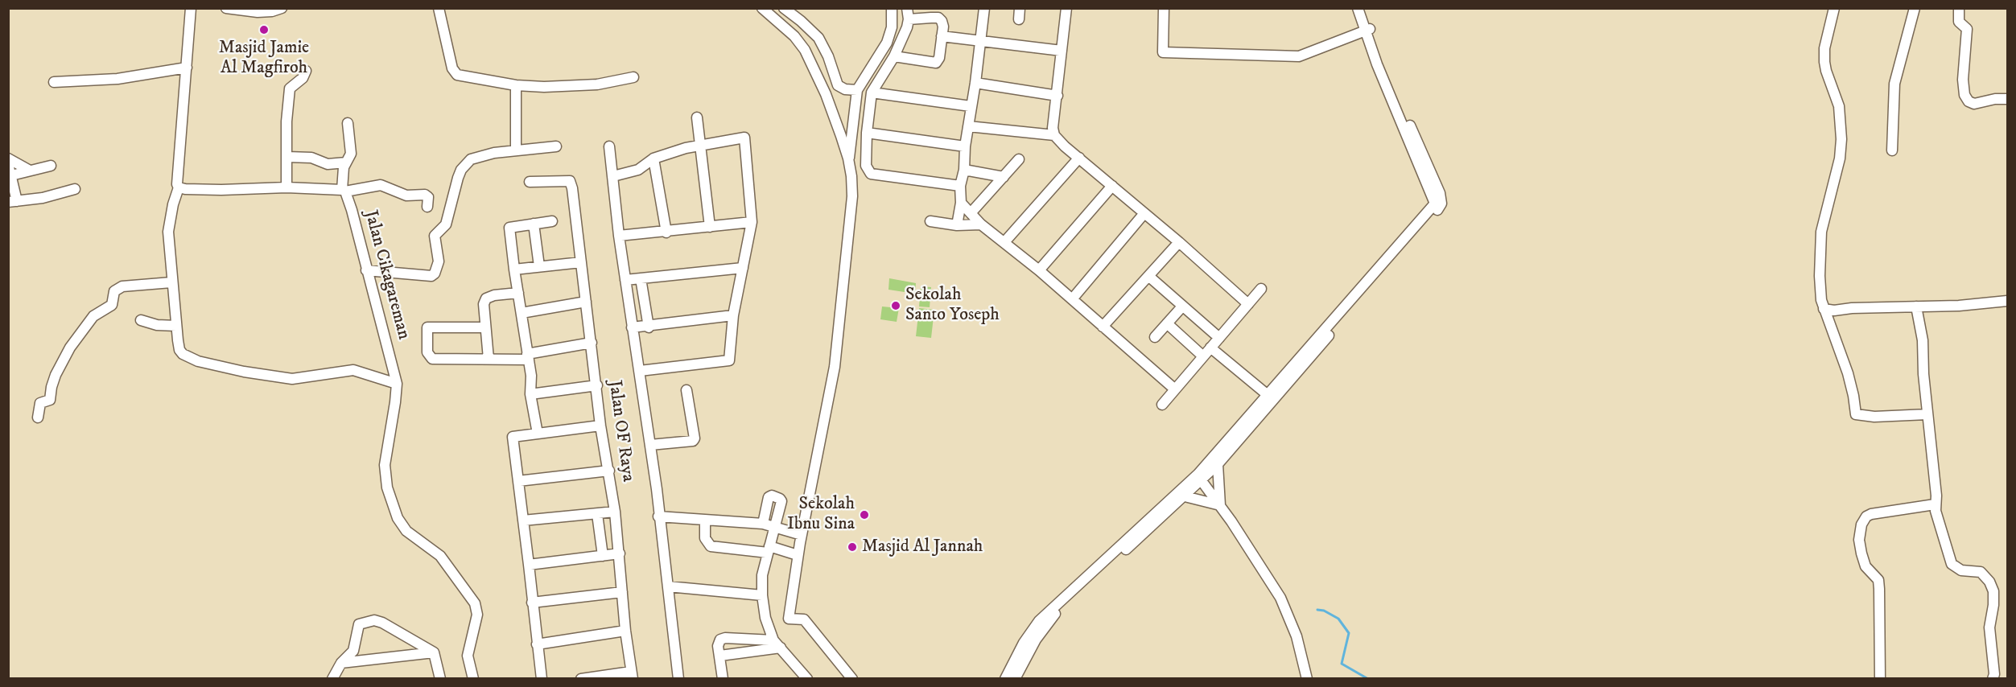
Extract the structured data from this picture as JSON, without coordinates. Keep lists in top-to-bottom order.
{
  "streets": {
    "street": ["Jalan Cikagareman", "Jalan OF Raya"]
  },
  "places": [
    "Masjid Jamie Al Magfiroh",
    "Sekolah Santo Yoseph",
    "Sekolah Ibnu Sina",
    "Masjid Al Jannah"
  ]
}
